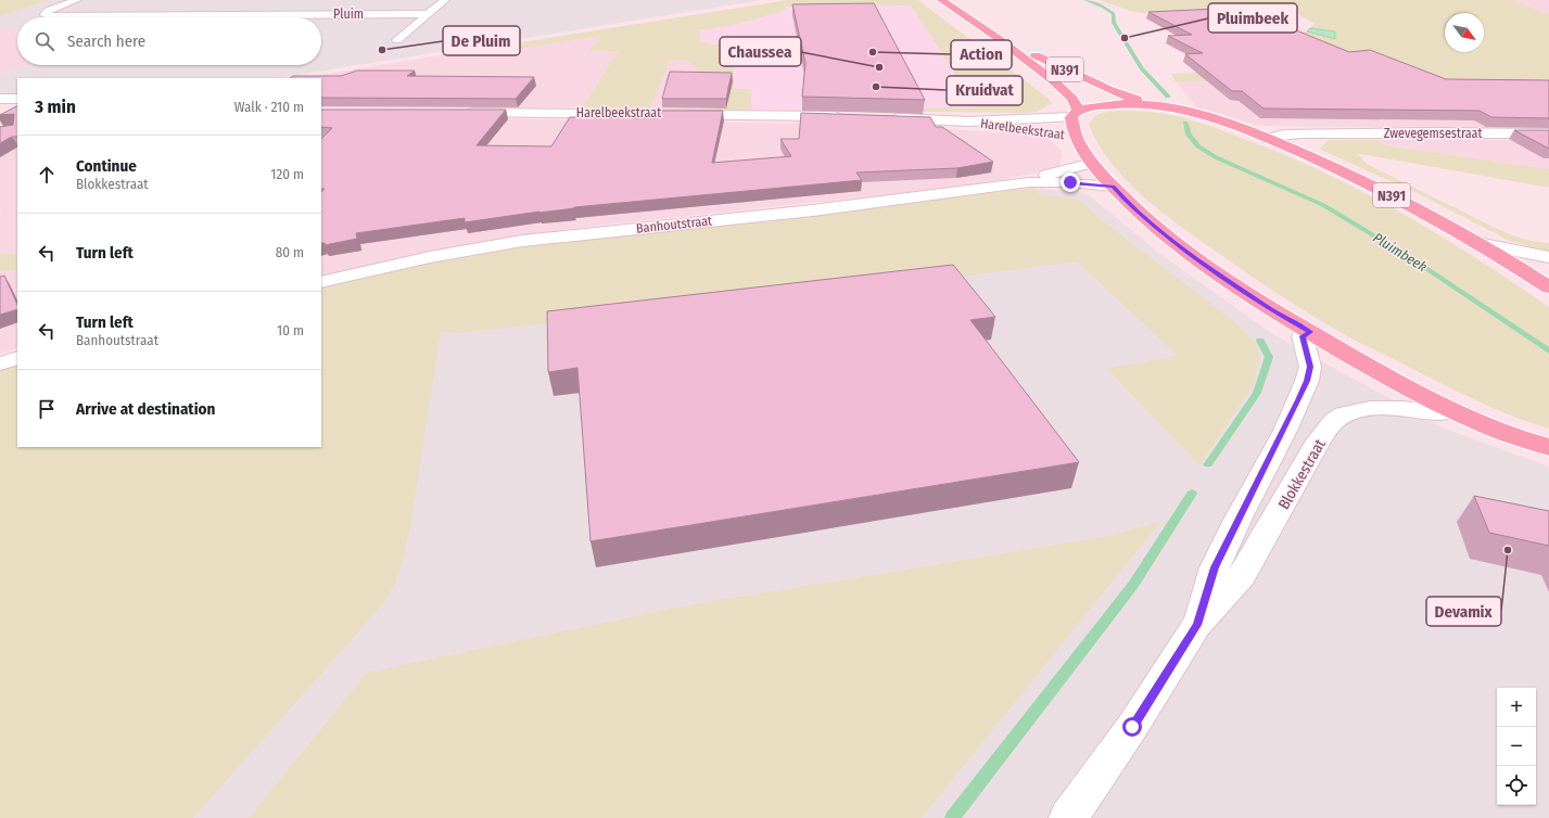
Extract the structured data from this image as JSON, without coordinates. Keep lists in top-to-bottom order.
{
  "streets": {
    "main road": ["N391"],
    "street": [
      "Pluim",
      "Harelbeekstraat",
      "Zwevegemsestraat",
      "Banhoutstraat",
      "Blokkestraat"
    ]
  },
  "crossings": [
    ["N391", "Harelbeekstraat"],
    ["N391", "Zwevegemsestraat"],
    ["N391", "Banhoutstraat"],
    ["N391", "Blokkestraat"]
  ],
  "water": ["Pluimbeek"],
  "places": [
    "Pluimbeek",
    "De Pluim",
    "Action",
    "Chaussea",
    "Kruidvat",
    "Devamix"
  ],
  "north": "bottom right",
  "page": {
    "search": "Search here",
    "heading": ["3 min", "Walk · 210 m"],
    "list": [
      ["Continue", "Blokkestraat", "120 m"],
      ["Turn left", "80 m"],
      ["Turn left", "Banhoutstraat", "10 m"],
      "Arrive at destination"
    ],
    "map_buttons": ["+", "−"]
  }
}
